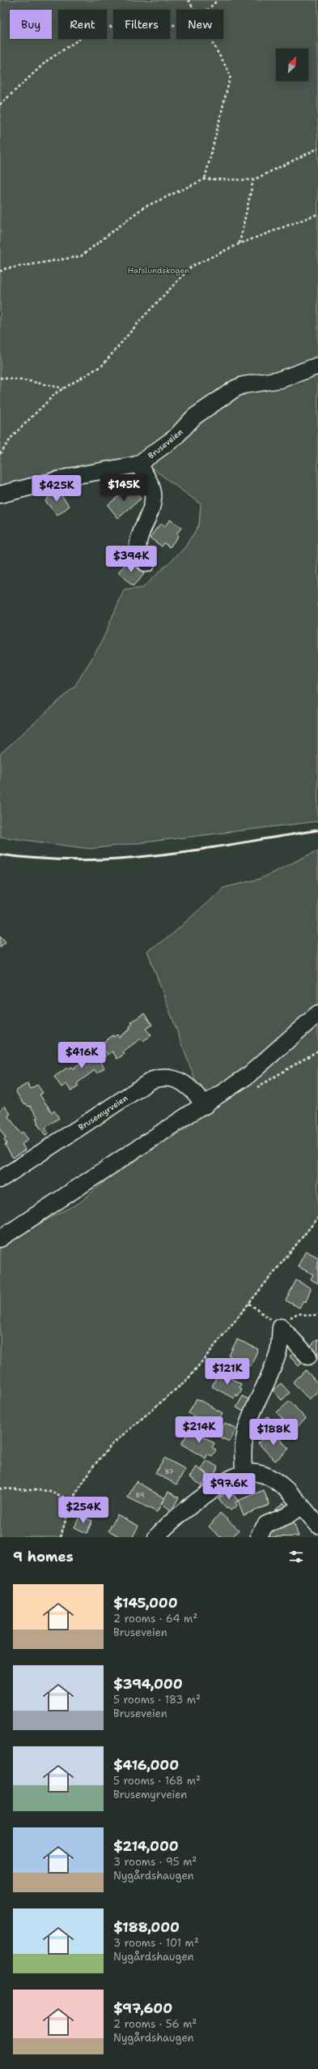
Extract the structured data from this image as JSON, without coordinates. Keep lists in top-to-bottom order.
{
  "streets": {
    "street": ["Bruseveien", "Brusemyrveien"]
  },
  "parks": ["Hafslundskogen"],
  "house_numbers": ["87", "89"],
  "north": "top right",
  "page": {
    "chip": [
      "Buy",
      "Rent",
      "Filters",
      "New"
    ],
    "price": [
      "$145K",
      "$425K",
      "$394K",
      "$416K",
      "$121K",
      "$214K",
      "$188K",
      "$97.6K",
      "$254K"
    ],
    "heading": "9 homes",
    "list": [
      {
        "name": "$145,000",
        "note": "2 rooms · 64 m² · Bruseveien"
      },
      {
        "name": "$394,000",
        "note": "5 rooms · 183 m² · Bruseveien"
      },
      {
        "name": "$416,000",
        "note": "5 rooms · 168 m² · Brusemyrveien"
      },
      {
        "name": "$214,000",
        "note": "3 rooms · 95 m² · Nygårdshaugen"
      },
      {
        "name": "$188,000",
        "note": "3 rooms · 101 m² · Nygårdshaugen"
      },
      {
        "name": "$97,600",
        "note": "2 rooms · 56 m² · Nygårdshaugen"
      }
    ]
  }
}
